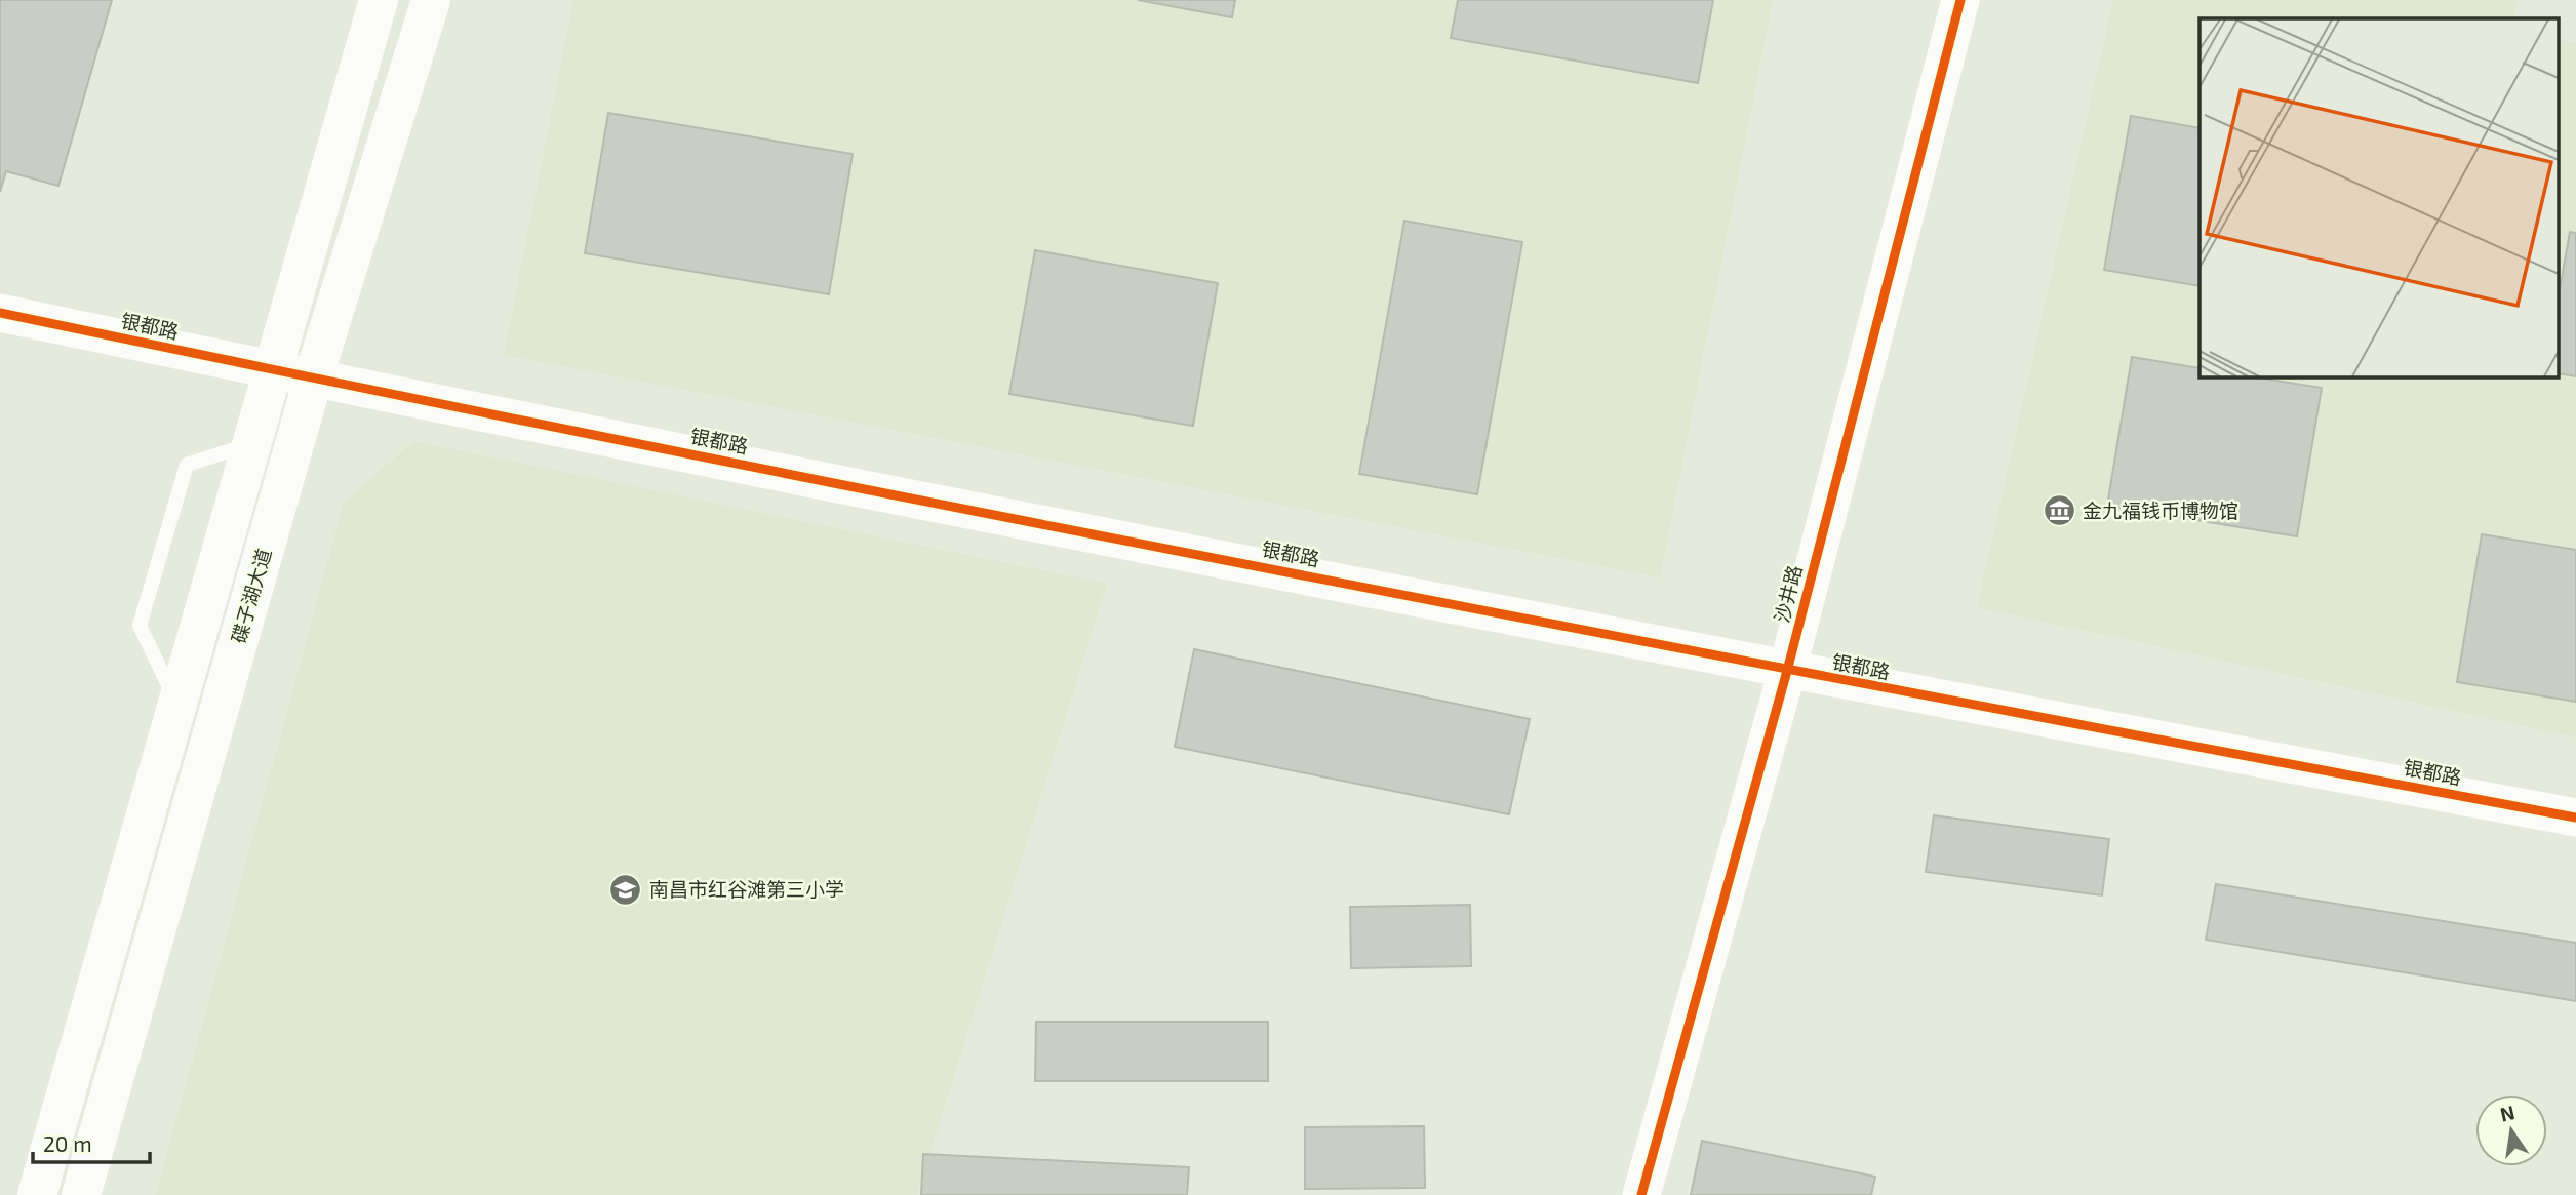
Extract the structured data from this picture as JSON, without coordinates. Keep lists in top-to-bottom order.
{
  "streets": {
    "main road": ["碟子湖大道"],
    "street": ["银都路", "沙井路"]
  },
  "crossings": [
    ["银都路", "沙井路"],
    ["银都路", "碟子湖大道"]
  ],
  "places": {
    "museum": ["金九福钱币博物馆"],
    "school or university": ["南昌市红谷滩第三小学"]
  },
  "scale_bar": "20 m",
  "north": "top"
}
